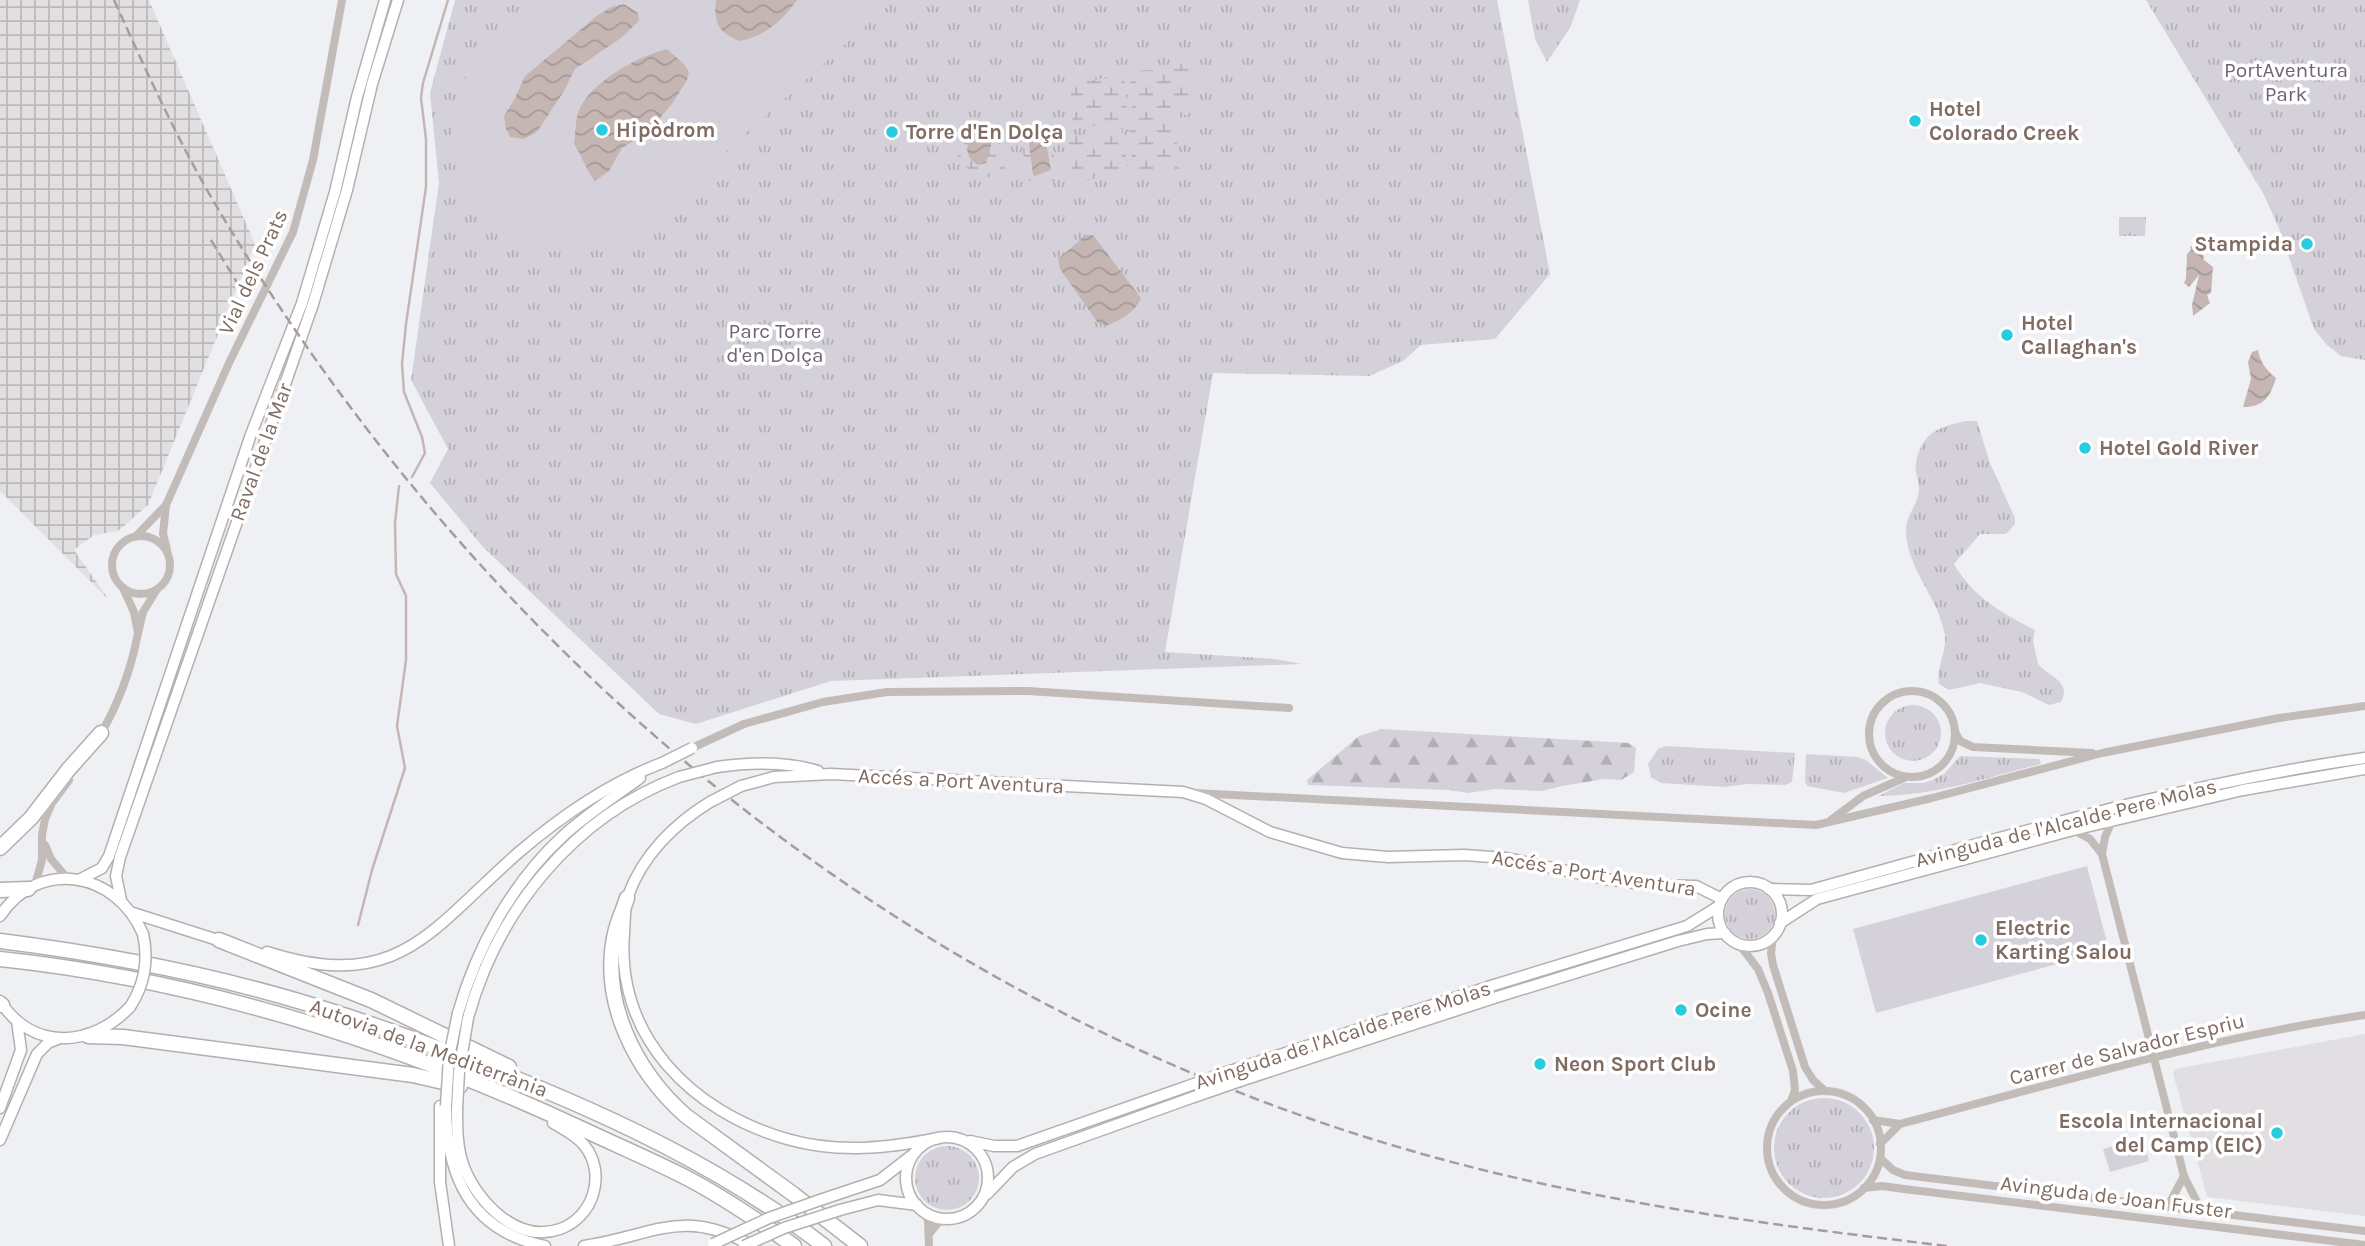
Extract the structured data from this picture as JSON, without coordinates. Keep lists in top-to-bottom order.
{
  "streets": {
    "highway": ["Autovia de la Mediterrània"],
    "street": [
      "Vial dels Prats",
      "Raval de la Mar",
      "Accés a Port Aventura",
      "Avinguda de l'Alcalde Pere Molas",
      "Carrer de Salvador Espriu",
      "Avinguda de Joan Fuster"
    ]
  },
  "crossings": [
    ["Accés a Port Aventura", "Avinguda de l'Alcalde Pere Molas"],
    ["Carrer de Salvador Espriu", "Avinguda de Joan Fuster"]
  ],
  "parks": ["PortAventura Park", "Parc Torre d'en Dolça"],
  "places": [
    "Hotel Colorado Creek",
    "Hipòdrom",
    "Torre d'En Dolça",
    "Stampida",
    "Hotel Callaghan's",
    "Hotel Gold River",
    "Electric Karting Salou",
    "Ocine",
    "Neon Sport Club",
    "Escola Internacional del Camp (EIC)"
  ]
}
